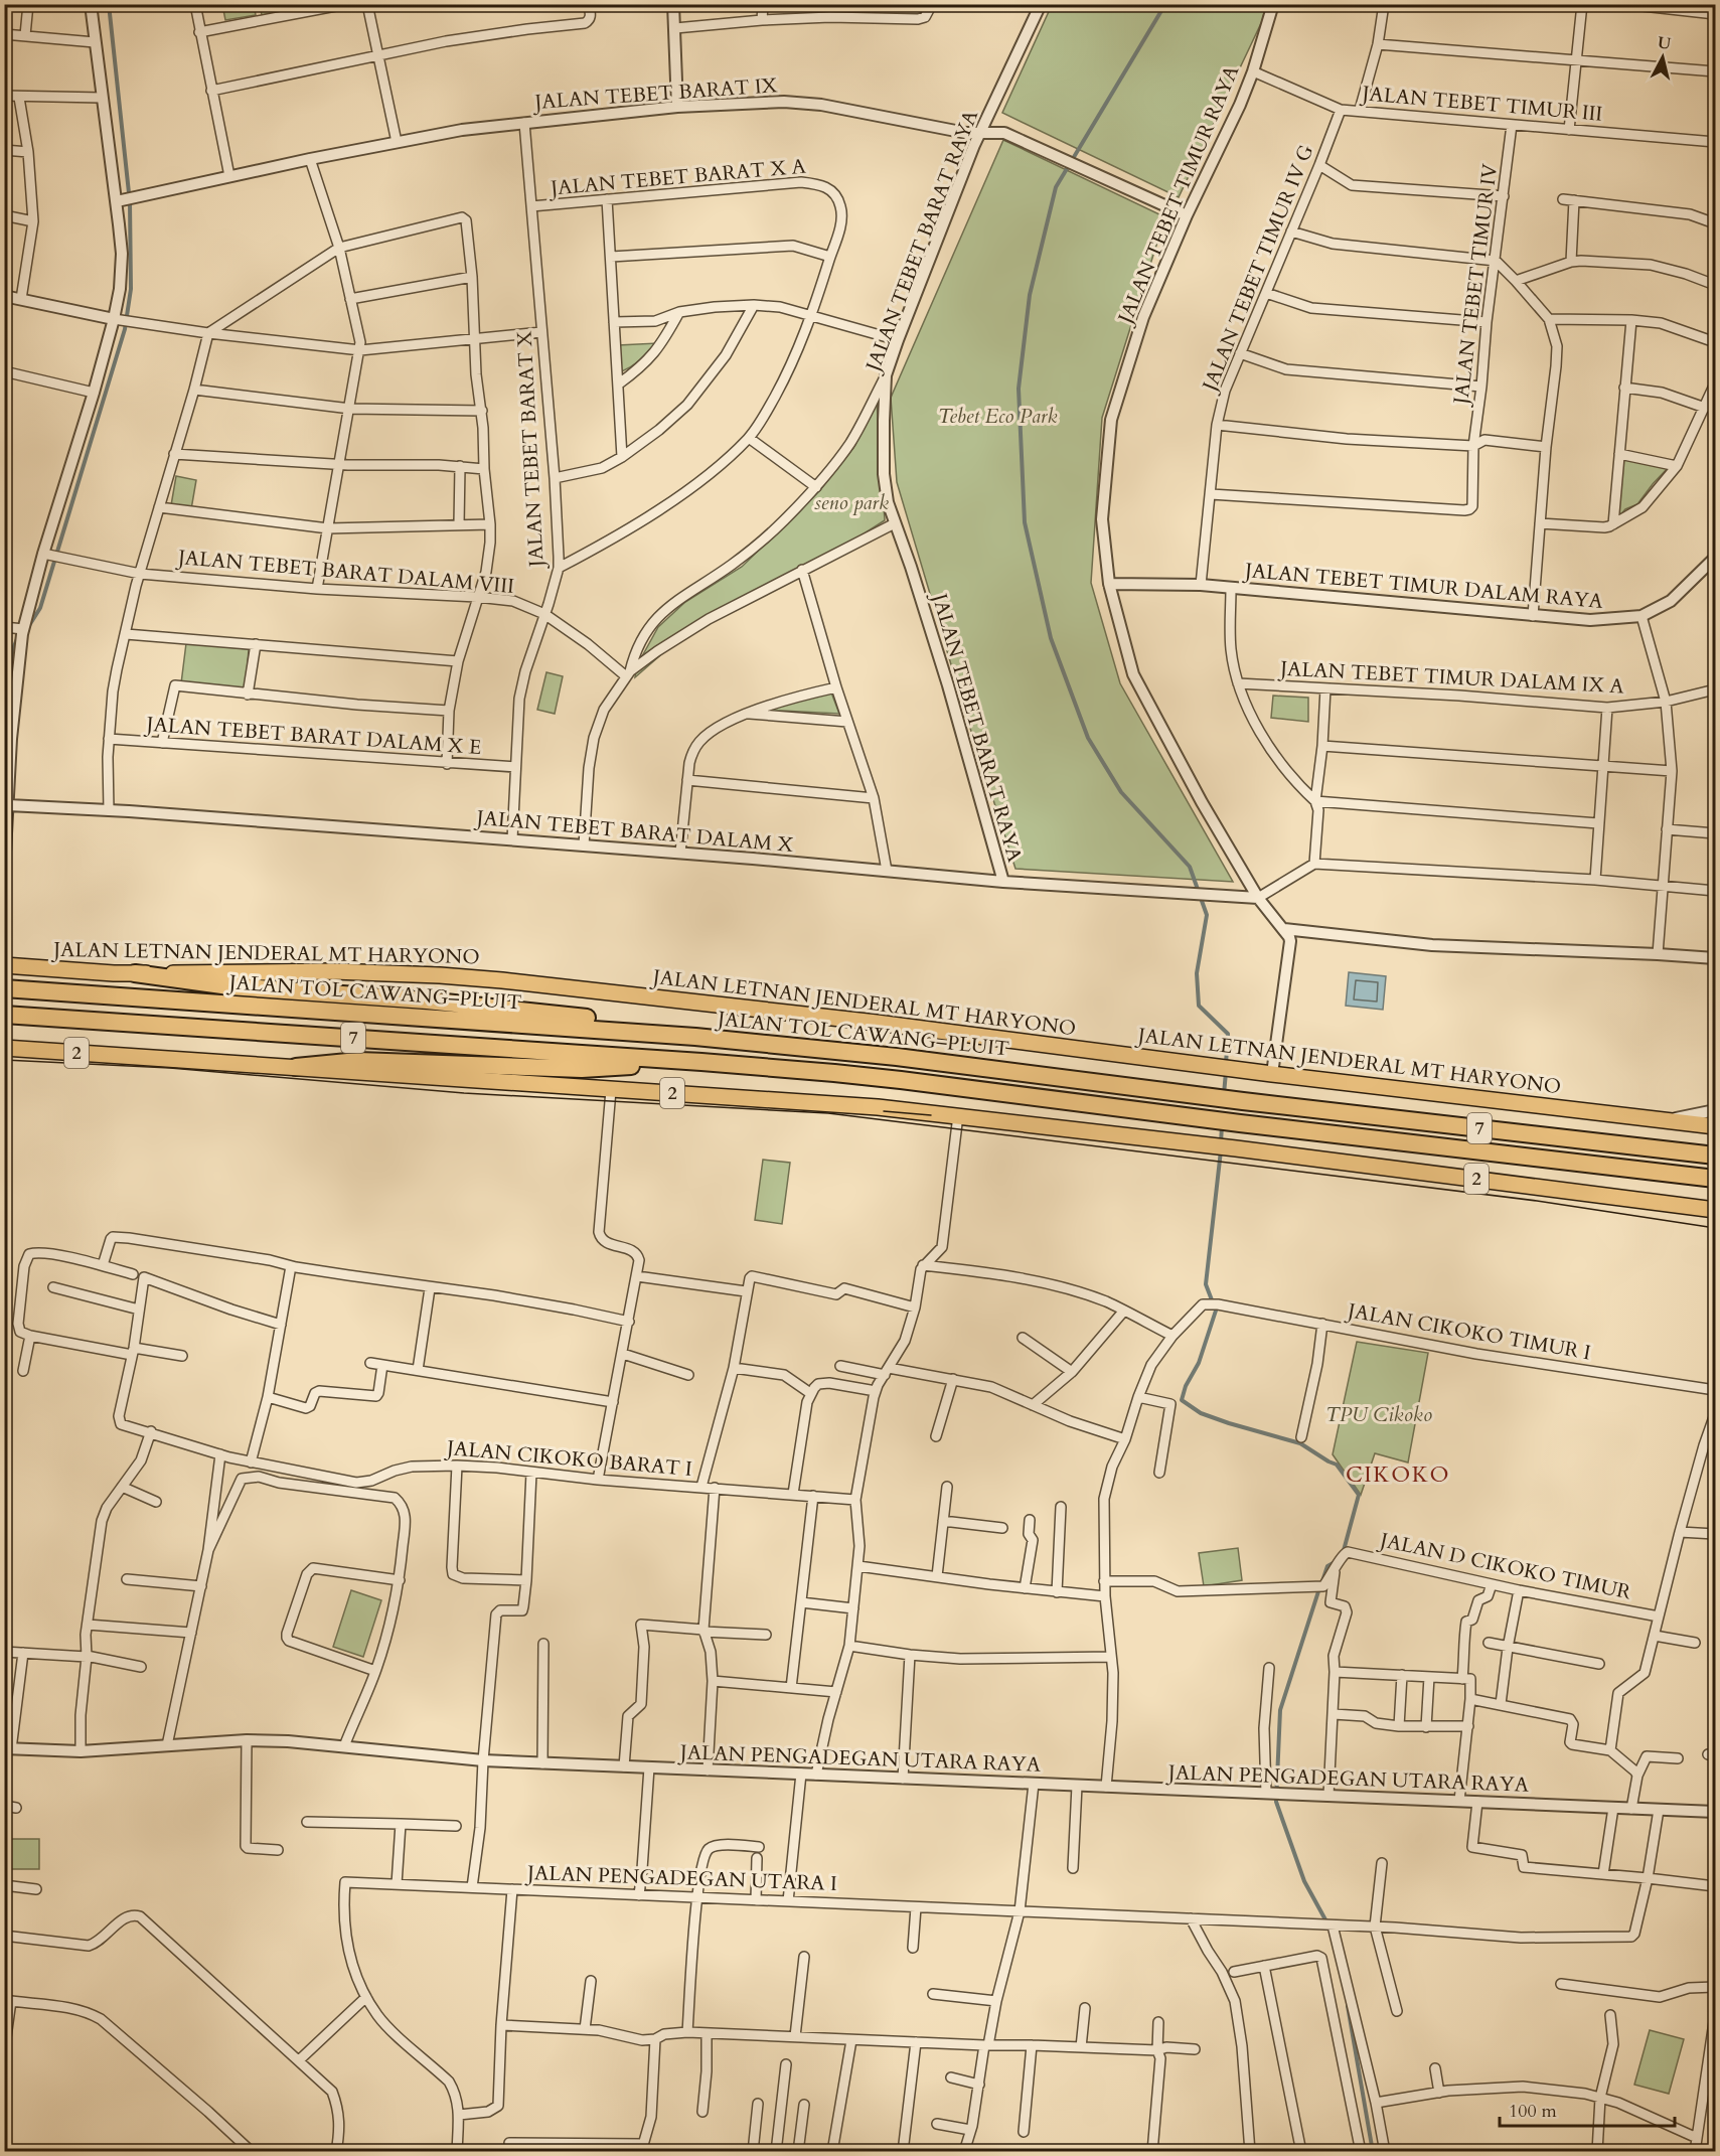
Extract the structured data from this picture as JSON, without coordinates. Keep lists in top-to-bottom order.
{
  "streets": {
    "highway": [
      "JALAN LETNAN JENDERAL MT HARYONO",
      "JALAN TOL CAWANG–PLUIT",
      "7",
      "2"
    ],
    "street": [
      "JALAN TEBET BARAT IX",
      "JALAN TEBET TIMUR III",
      "JALAN TEBET BARAT X A",
      "JALAN TEBET TIMUR RAYA",
      "JALAN TEBET BARAT RAYA",
      "JALAN TEBET TIMUR IV G",
      "JALAN TEBET TIMUR IV",
      "JALAN TEBET BARAT X",
      "JALAN TEBET BARAT DALAM VIII",
      "JALAN TEBET TIMUR DALAM RAYA",
      "JALAN TEBET TIMUR DALAM IX A",
      "JALAN TEBET BARAT DALAM X E",
      "JALAN TEBET BARAT DALAM X",
      "JALAN CIKOKO TIMUR I",
      "JALAN CIKOKO BARAT I",
      "JALAN D CIKOKO TIMUR",
      "JALAN PENGADEGAN UTARA RAYA",
      "JALAN PENGADEGAN UTARA I"
    ]
  },
  "crossings": [
    ["JALAN TEBET BARAT IX", "JALAN TEBET TIMUR RAYA"],
    ["JALAN TEBET BARAT IX", "JALAN TEBET BARAT RAYA"],
    ["JALAN TEBET BARAT IX", "JALAN TEBET BARAT X"],
    ["JALAN TEBET TIMUR III", "JALAN TEBET TIMUR RAYA"],
    ["JALAN TEBET TIMUR III", "JALAN TEBET TIMUR IV G"],
    ["JALAN TEBET TIMUR III", "JALAN TEBET TIMUR IV"],
    ["JALAN TEBET BARAT X A", "JALAN TEBET BARAT X"],
    ["JALAN TEBET TIMUR RAYA", "JALAN TEBET TIMUR DALAM RAYA"],
    ["JALAN TEBET TIMUR RAYA", "JALAN TEBET BARAT DALAM X"],
    ["JALAN TEBET BARAT RAYA", "JALAN TEBET BARAT DALAM X"],
    ["JALAN TEBET TIMUR IV G", "JALAN TEBET TIMUR IV"],
    ["JALAN TEBET TIMUR IV G", "JALAN TEBET TIMUR DALAM RAYA"],
    ["JALAN TEBET BARAT X", "JALAN TEBET BARAT DALAM VIII"],
    ["JALAN TEBET BARAT X", "JALAN TEBET BARAT DALAM X E"],
    ["JALAN TEBET BARAT X", "JALAN TEBET BARAT DALAM X"]
  ],
  "districts": ["CIKOKO"],
  "parks": ["Tebet Eco Park", "seno park", "TPU Cikoko"],
  "scale_bar": "100 m",
  "north": "top"
}
